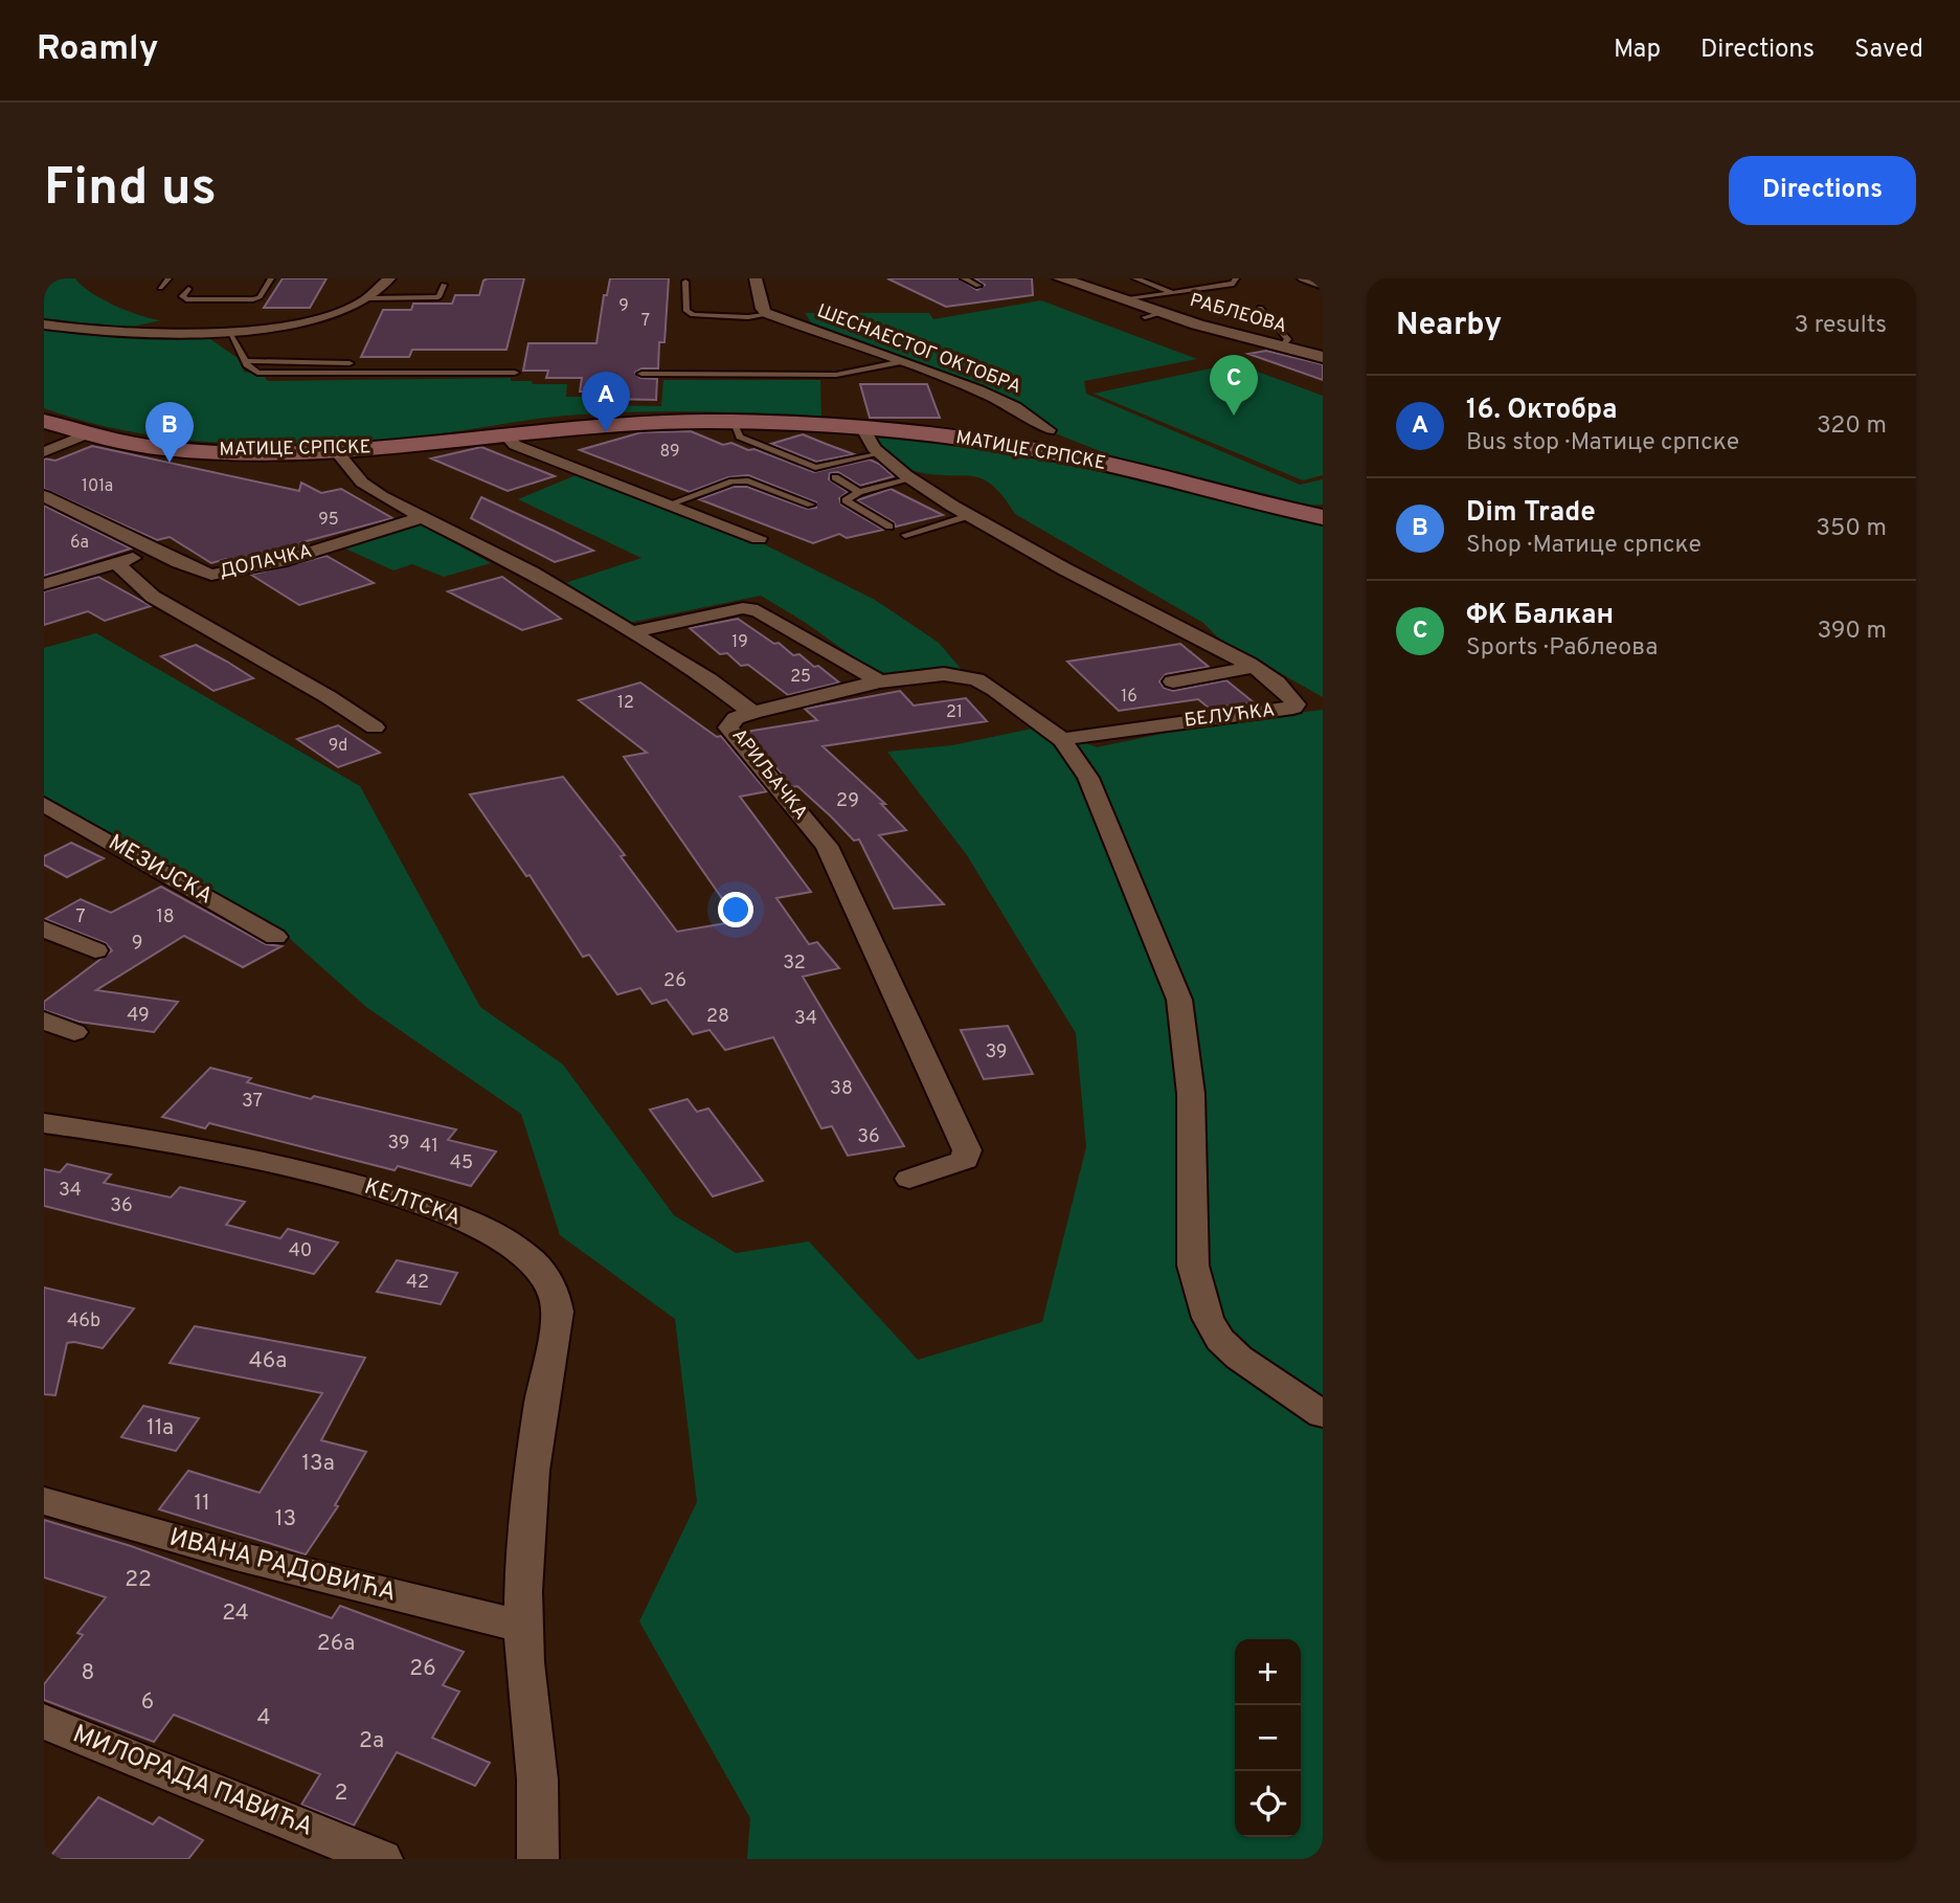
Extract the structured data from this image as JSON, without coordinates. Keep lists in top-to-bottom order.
{
  "streets": {
    "main road": ["МАТИЦЕ СРПСКЕ"],
    "street": [
      "РАБЛЕОВА",
      "ШЕСНАЕСТОГ ОКТОБРА",
      "ДОЛАЧКА",
      "БЕЛУЋКА",
      "АРИЉАЧКА",
      "МЕЗИЈСКА",
      "КЕЛТСКА",
      "ИВАНА РАДОВИЋА",
      "МИЛОРАДА ПАВИЋА"
    ]
  },
  "crossings": [
    ["ШЕСНАЕСТОГ ОКТОБРА", "МАТИЦЕ СРПСКЕ"],
    ["МАТИЦЕ СРПСКЕ", "БЕЛУЋКА"],
    ["МАТИЦЕ СРПСКЕ", "АРИЉАЧКА"],
    ["ДОЛАЧКА", "АРИЉАЧКА"],
    ["КЕЛТСКА", "ИВАНА РАДОВИЋА"]
  ],
  "house_numbers": [
    "9",
    "7",
    "89",
    "101a",
    "95",
    "6a",
    "19",
    "25",
    "16",
    "12",
    "21",
    "9d",
    "29",
    "7",
    "18",
    "9",
    "32",
    "26",
    "49",
    "28",
    "34",
    "39",
    "38",
    "37",
    "36",
    "39",
    "41",
    "45",
    "34",
    "36",
    "40",
    "42",
    "46b",
    "46a",
    "11a",
    "13a",
    "11",
    "13",
    "22",
    "24",
    "26a",
    "26",
    "8",
    "6",
    "4",
    "2a",
    "2"
  ],
  "page": {
    "header": "Roamly",
    "nav": ["Map", "Directions", "Saved"],
    "buttons": "Directions",
    "title": "Find us",
    "heading": ["Nearby", "3 results"],
    "pins": ["C", "A", "B"],
    "list": [
      {
        "mark": "A",
        "name": "16. Октобра",
        "note": "Bus stop · Матице српске",
        "value": "320 m"
      },
      {
        "mark": "B",
        "name": "Dim Trade",
        "note": "Shop · Матице српске",
        "value": "350 m"
      },
      {
        "mark": "C",
        "name": "ФК Балкан",
        "note": "Sports · Раблеова",
        "value": "390 m"
      }
    ],
    "map_buttons": ["+", "−"]
  }
}
